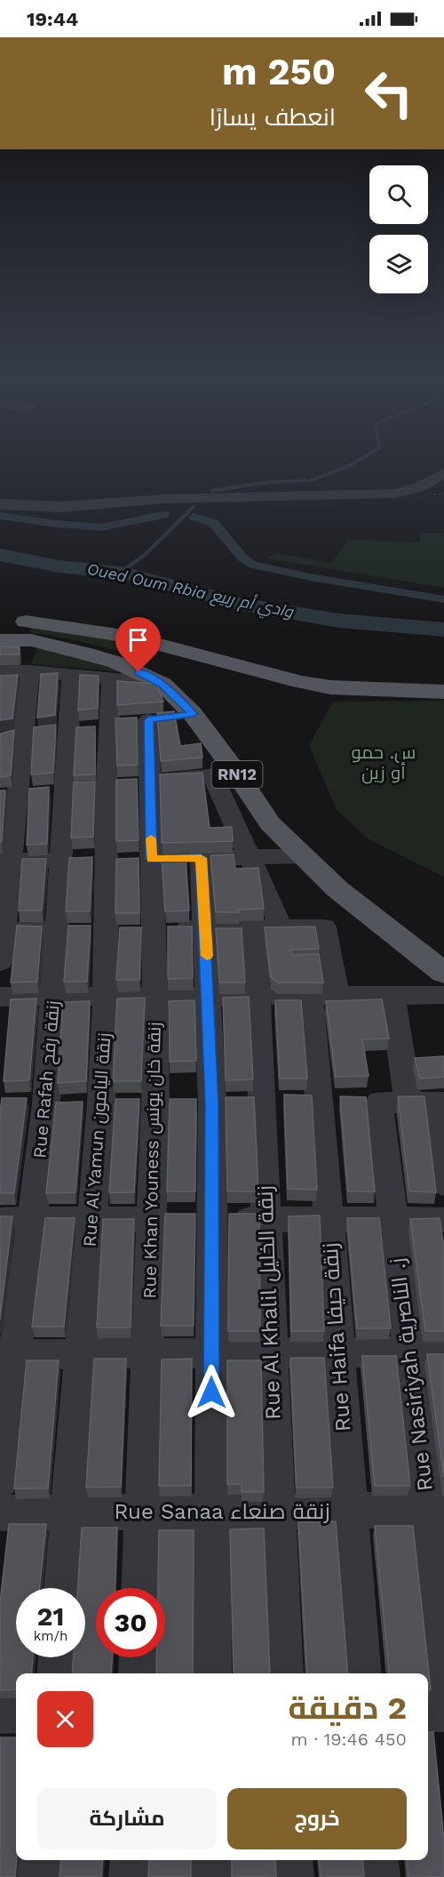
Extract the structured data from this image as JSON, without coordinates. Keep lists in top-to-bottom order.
{
  "streets": {
    "main road": ["RN12"],
    "street": [
      "Rue Rafah زنقة رفح",
      "Rue Al Yamun زنقة اليامون",
      "Rue Khan Youness زنقة خان يونس",
      "Rue Al Khalil زنقة الخليل",
      "Rue Haifa زنقة حيفا",
      "Rue Nasiriyah ز. الناصرية",
      "Rue Sanaa زنقة صنعاء"
    ]
  },
  "crossings": [
    ["Rue Rafah زنقة رفح", "Rue Al Yamun زنقة اليامون"],
    ["Rue Rafah زنقة رفح", "Rue Khan Youness زنقة خان يونس"],
    ["Rue Al Yamun زنقة اليامون", "Rue Khan Youness زنقة خان يونس"],
    ["Rue Al Yamun زنقة اليامون", "Rue Sanaa زنقة صنعاء"],
    ["Rue Khan Youness زنقة خان يونس", "Rue Sanaa زنقة صنعاء"],
    ["Rue Al Khalil زنقة الخليل", "Rue Haifa زنقة حيفا"],
    ["Rue Al Khalil زنقة الخليل", "Rue Sanaa زنقة صنعاء"],
    ["Rue Haifa زنقة حيفا", "Rue Sanaa زنقة صنعاء"],
    ["Rue Nasiriyah ز. الناصرية", "Rue Sanaa زنقة صنعاء"]
  ],
  "water": ["Oued Oum Rbia وادي أم ربيع"],
  "parks": ["س. حمو أو زين"],
  "page": {
    "status": "19:44",
    "turn": ["250 m", "انعطف يسارًا"],
    "speed": "21 km/h",
    "limit": "30",
    "heading": ["2 دقيقة", "450 m · 19:46"],
    "buttons": ["خروج", "مشاركة"]
  }
}
